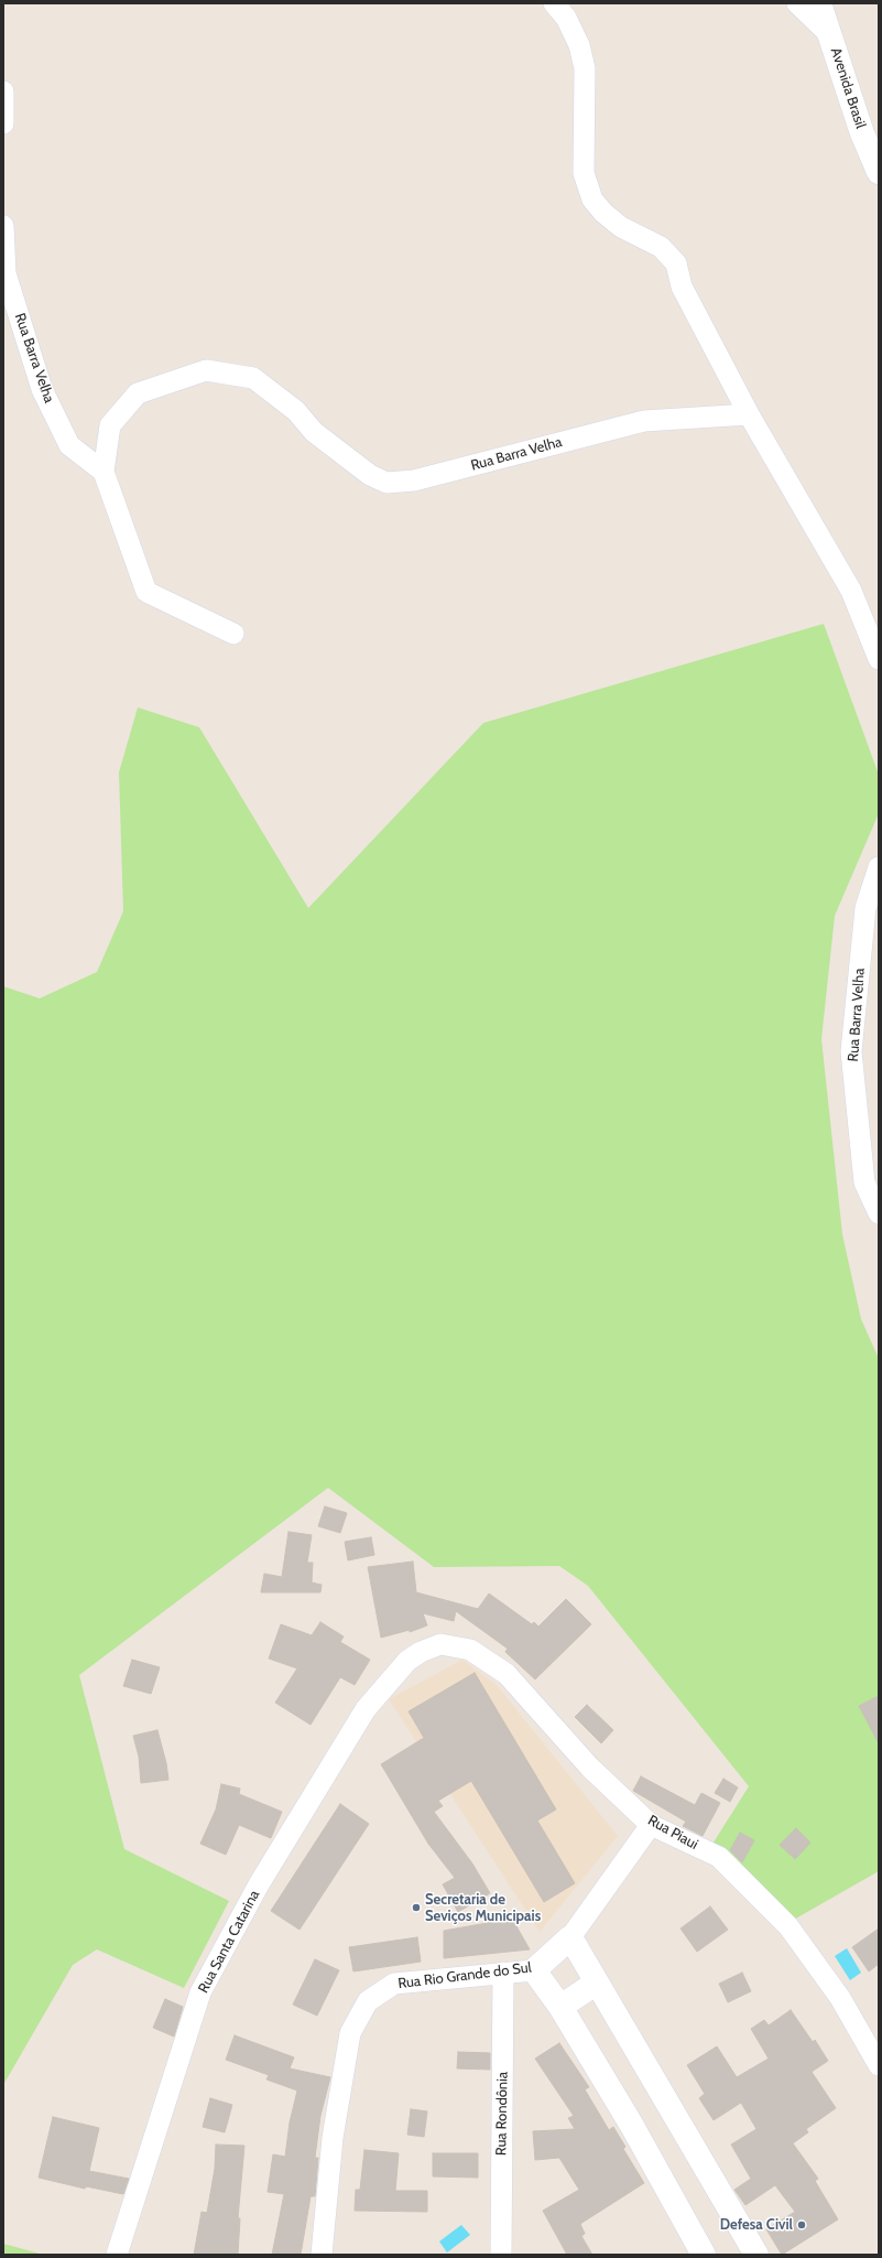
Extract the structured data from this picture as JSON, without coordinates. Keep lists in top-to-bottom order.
{
  "streets": {
    "street": [
      "Avenida Brasil",
      "Rua Barra Velha",
      "Rua Piaui",
      "Rua Santa Catarina",
      "Rua Rio Grande do Sul",
      "Rua Rondônia"
    ]
  },
  "crossings": [
    ["Rua Piaui", "Rua Santa Catarina"],
    ["Rua Piaui", "Rua Rio Grande do Sul"],
    ["Rua Rio Grande do Sul", "Rua Rondônia"]
  ],
  "places": ["Secretaria de Seviços Municipais", "Defesa Civil"]
}
